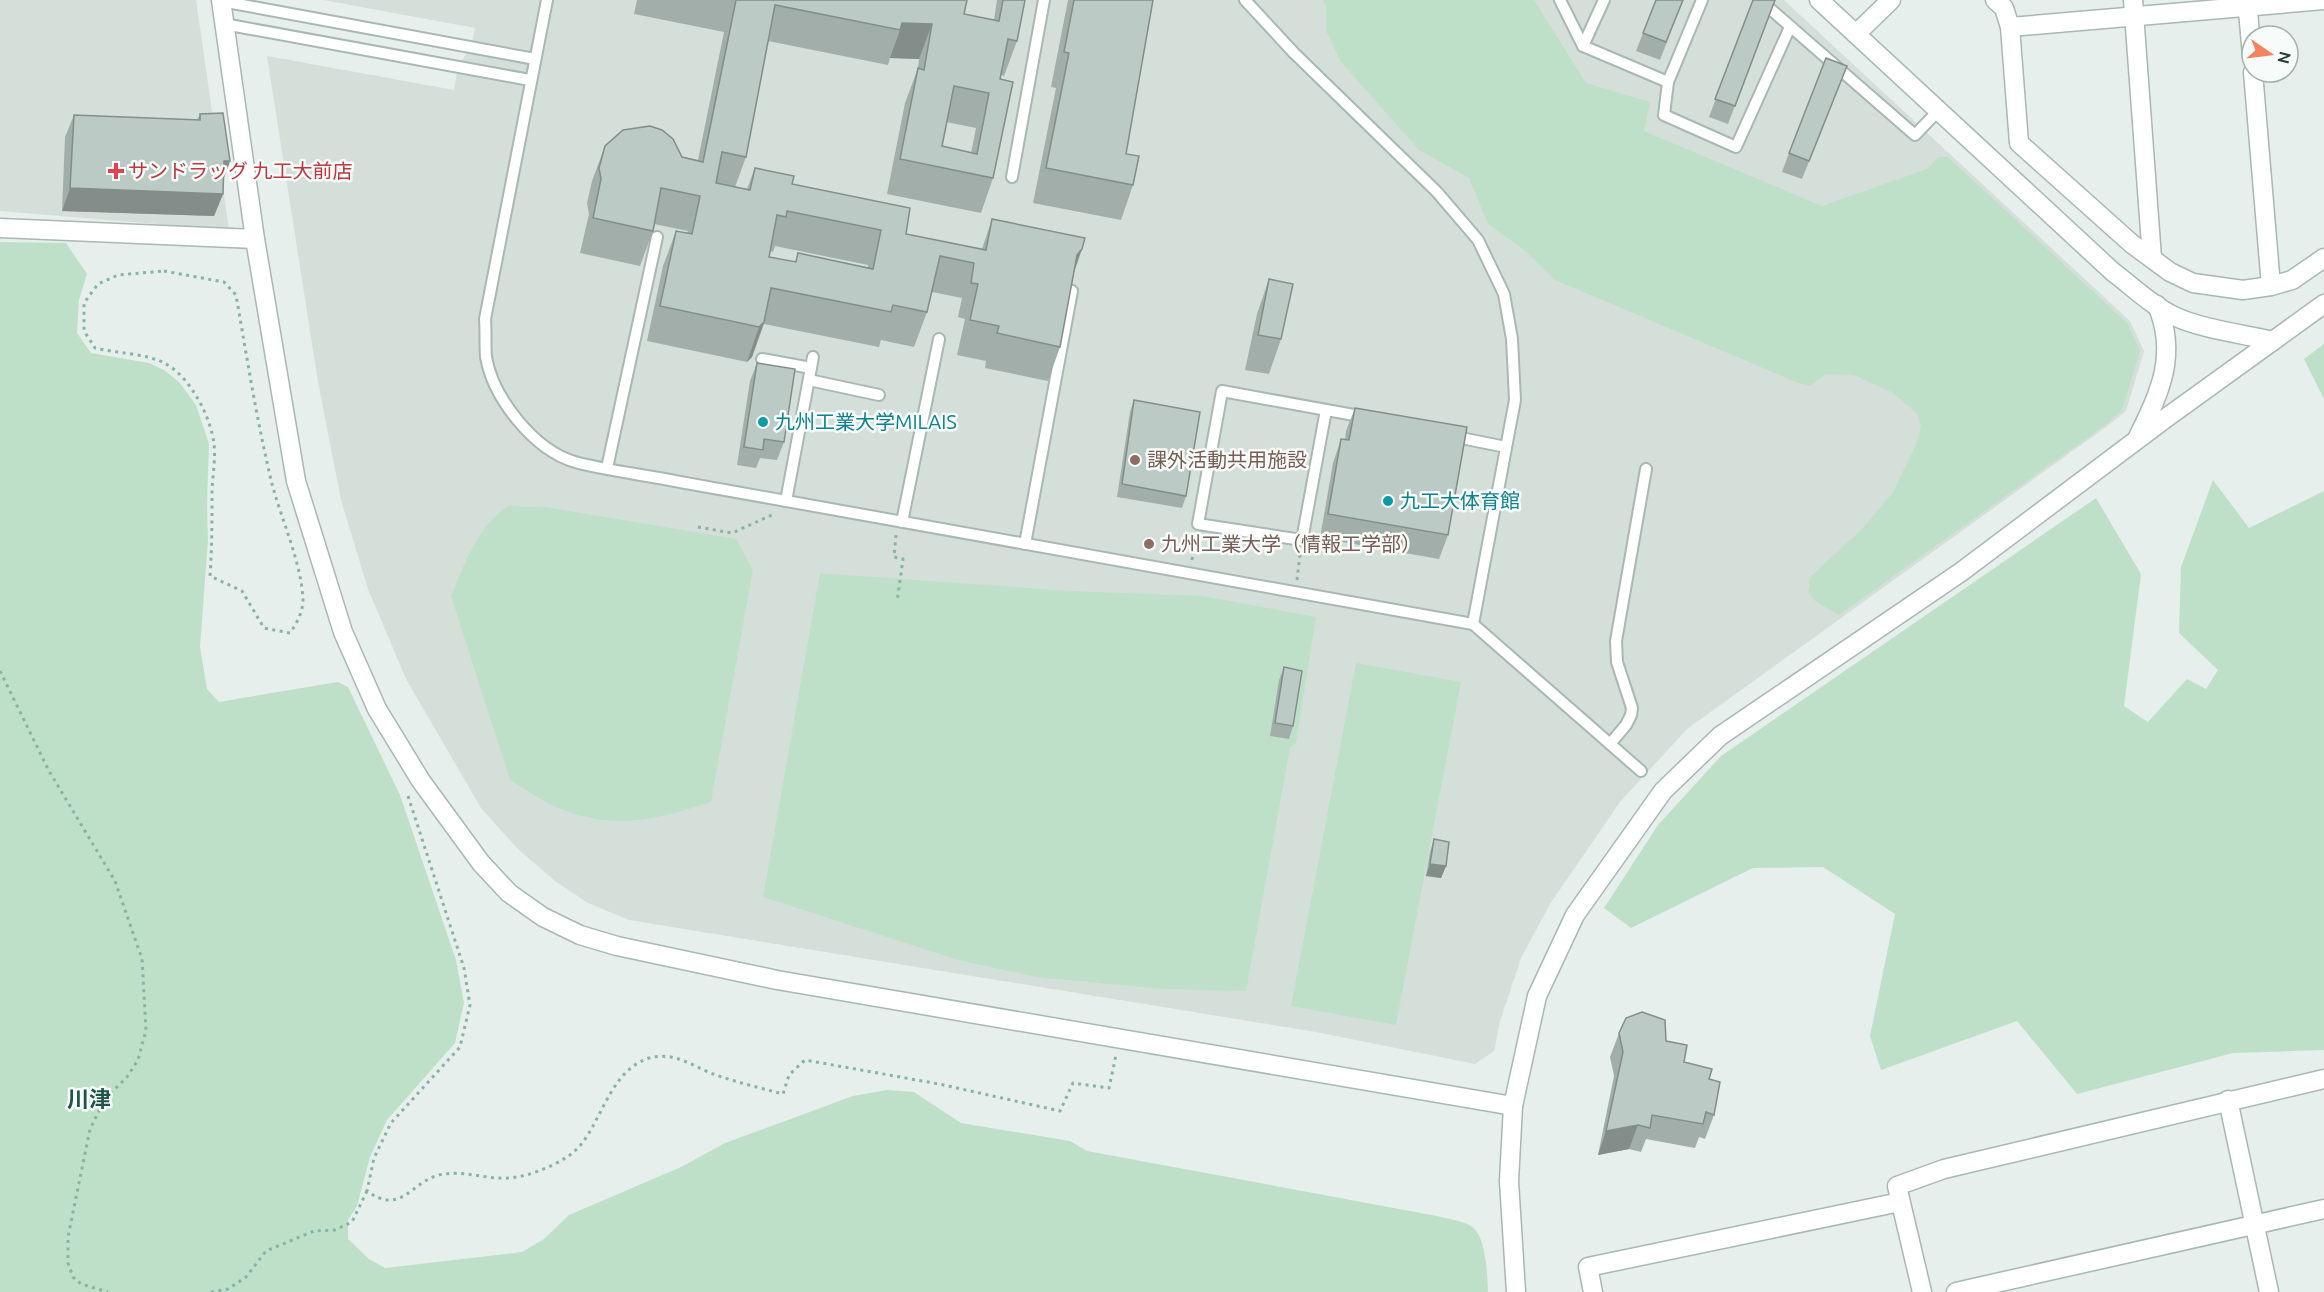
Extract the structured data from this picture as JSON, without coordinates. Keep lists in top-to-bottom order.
{
  "districts": ["川津"],
  "places": {
    "health": ["サンドラッグ 九工大前店"],
    "other": [
      "九州工業大学MILAIS",
      "課外活動共用施設",
      "九工大体育館",
      "九州工業大学（情報工学部）"
    ]
  },
  "north": "right"
}
